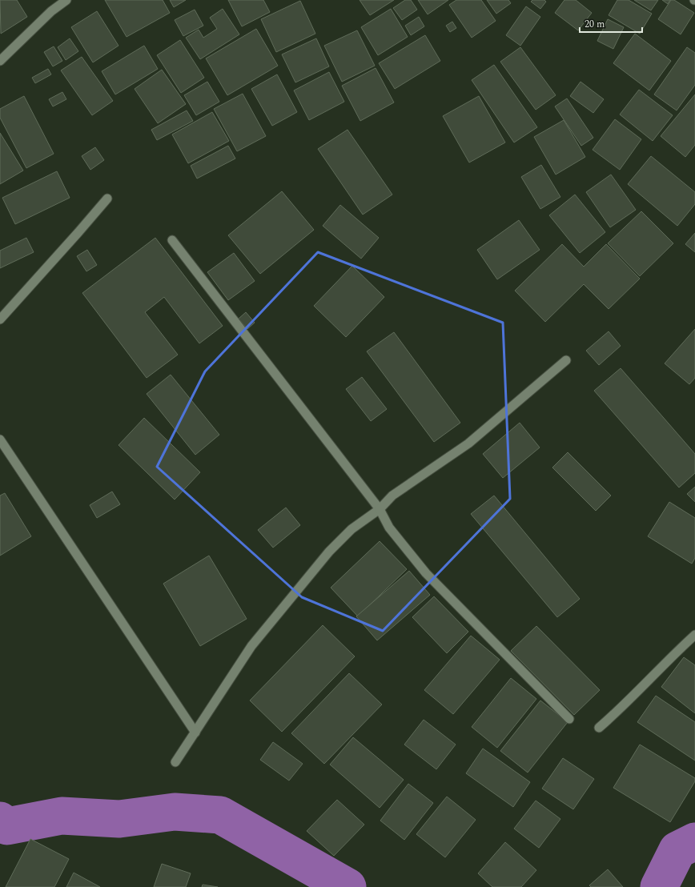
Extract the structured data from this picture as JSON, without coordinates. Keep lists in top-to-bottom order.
{
  "scale_bar": "20 m"
}
